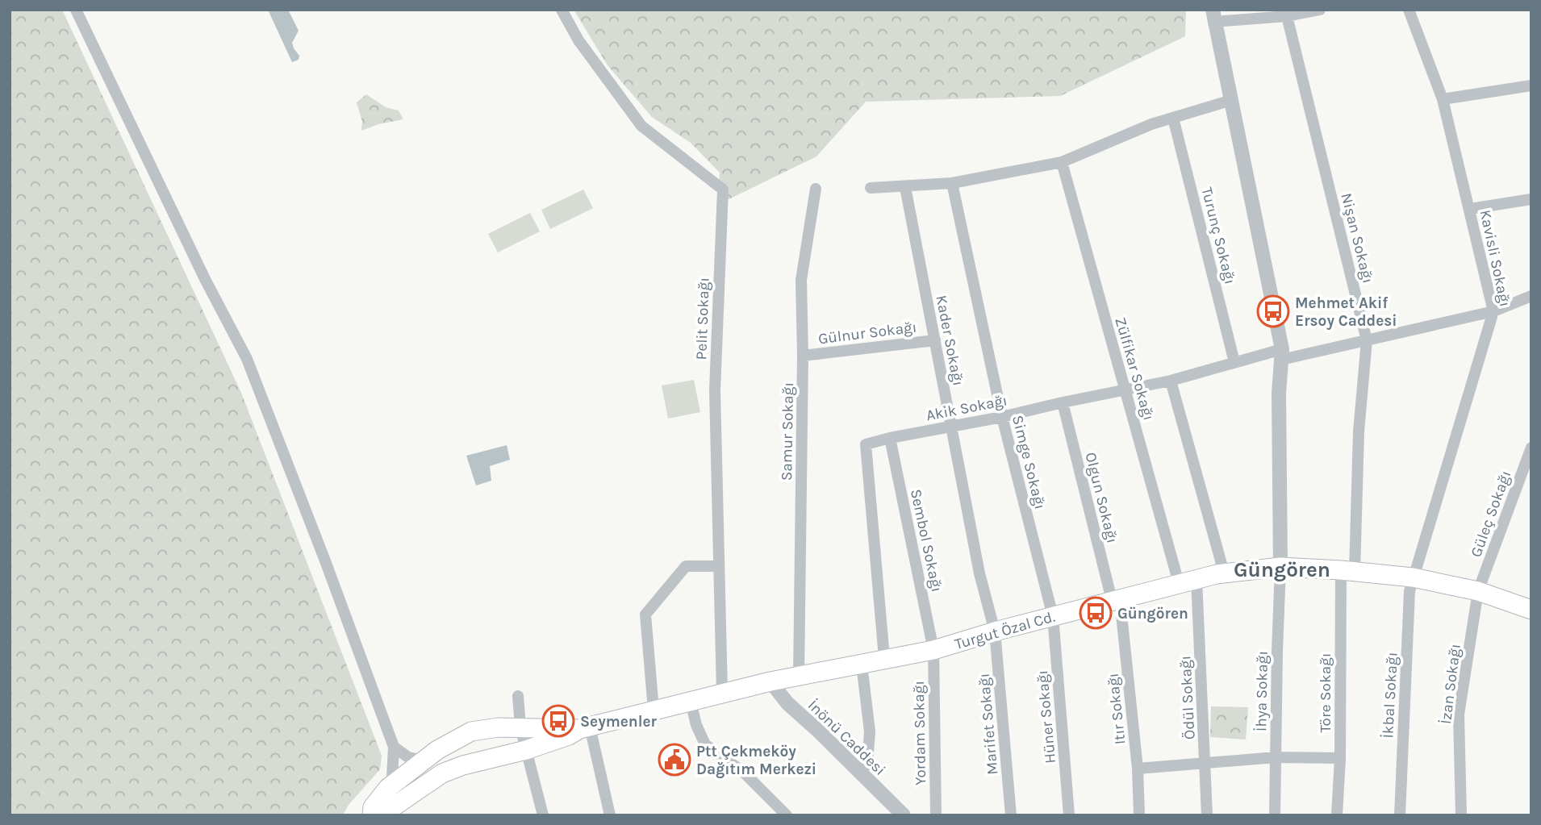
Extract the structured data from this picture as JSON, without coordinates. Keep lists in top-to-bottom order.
{
  "streets": {
    "main road": ["Turgut Özal Cd."],
    "street": [
      "Turunç Sokağı",
      "Nişan Sokağı",
      "Kavisli Sokağı",
      "Pelit Sokağı",
      "Gülnur Sokağı",
      "Kader Sokağı",
      "Zülfikar Sokağı",
      "Akik Sokağı",
      "Samur Sokağı",
      "Simge Sokağı",
      "Olgun Sokağı",
      "Güleç Sokağı",
      "Sembol Sokağı",
      "İzan Sokağı",
      "İhya Sokağı",
      "Töre Sokağı",
      "İkbal Sokağı",
      "Ödül Sokağı",
      "Itır Sokağı",
      "Hüner Sokağı",
      "Marifet Sokağı",
      "Yordam Sokağı",
      "İnönü Caddesi"
    ]
  },
  "crossings": [
    ["Turunç Sokağı", "Akik Sokağı"],
    ["Nişan Sokağı", "Akik Sokağı"],
    ["Nişan Sokağı", "Turgut Özal Cd."],
    ["Nişan Sokağı", "Töre Sokağı"],
    ["Kavisli Sokağı", "Akik Sokağı"],
    ["Kavisli Sokağı", "Turgut Özal Cd."],
    ["Kavisli Sokağı", "İkbal Sokağı"],
    ["Pelit Sokağı", "Turgut Özal Cd."],
    ["Gülnur Sokağı", "Kader Sokağı"],
    ["Gülnur Sokağı", "Samur Sokağı"],
    ["Kader Sokağı", "Akik Sokağı"],
    ["Kader Sokağı", "Turgut Özal Cd."],
    ["Kader Sokağı", "Marifet Sokağı"],
    ["Zülfikar Sokağı", "Akik Sokağı"],
    ["Zülfikar Sokağı", "Turgut Özal Cd."],
    ["Zülfikar Sokağı", "Ödül Sokağı"],
    ["Akik Sokağı", "Simge Sokağı"],
    ["Akik Sokağı", "Olgun Sokağı"],
    ["Akik Sokağı", "Sembol Sokağı"],
    ["Akik Sokağı", "Turgut Özal Cd."],
    ["Samur Sokağı", "Turgut Özal Cd."],
    ["Simge Sokağı", "Turgut Özal Cd."],
    ["Simge Sokağı", "Hüner Sokağı"],
    ["Olgun Sokağı", "Turgut Özal Cd."],
    ["Olgun Sokağı", "Itır Sokağı"],
    ["Güleç Sokağı", "Turgut Özal Cd."],
    ["Güleç Sokağı", "İzan Sokağı"],
    ["Sembol Sokağı", "Turgut Özal Cd."],
    ["Sembol Sokağı", "Yordam Sokağı"],
    ["Turgut Özal Cd.", "İzan Sokağı"],
    ["Turgut Özal Cd.", "İhya Sokağı"],
    ["Turgut Özal Cd.", "Töre Sokağı"],
    ["Turgut Özal Cd.", "İkbal Sokağı"],
    ["Turgut Özal Cd.", "Ödül Sokağı"],
    ["Turgut Özal Cd.", "Itır Sokağı"],
    ["Turgut Özal Cd.", "Hüner Sokağı"],
    ["Turgut Özal Cd.", "Marifet Sokağı"],
    ["Turgut Özal Cd.", "Yordam Sokağı"],
    ["Turgut Özal Cd.", "İnönü Caddesi"]
  ],
  "districts": ["Güngören"],
  "places": {
    "bus stop": ["Mehmet Akif Ersoy Caddesi", "Güngören", "Seymenler"],
    "public building": ["Ptt Çekmeköy Dağıtım Merkezi"]
  }
}
